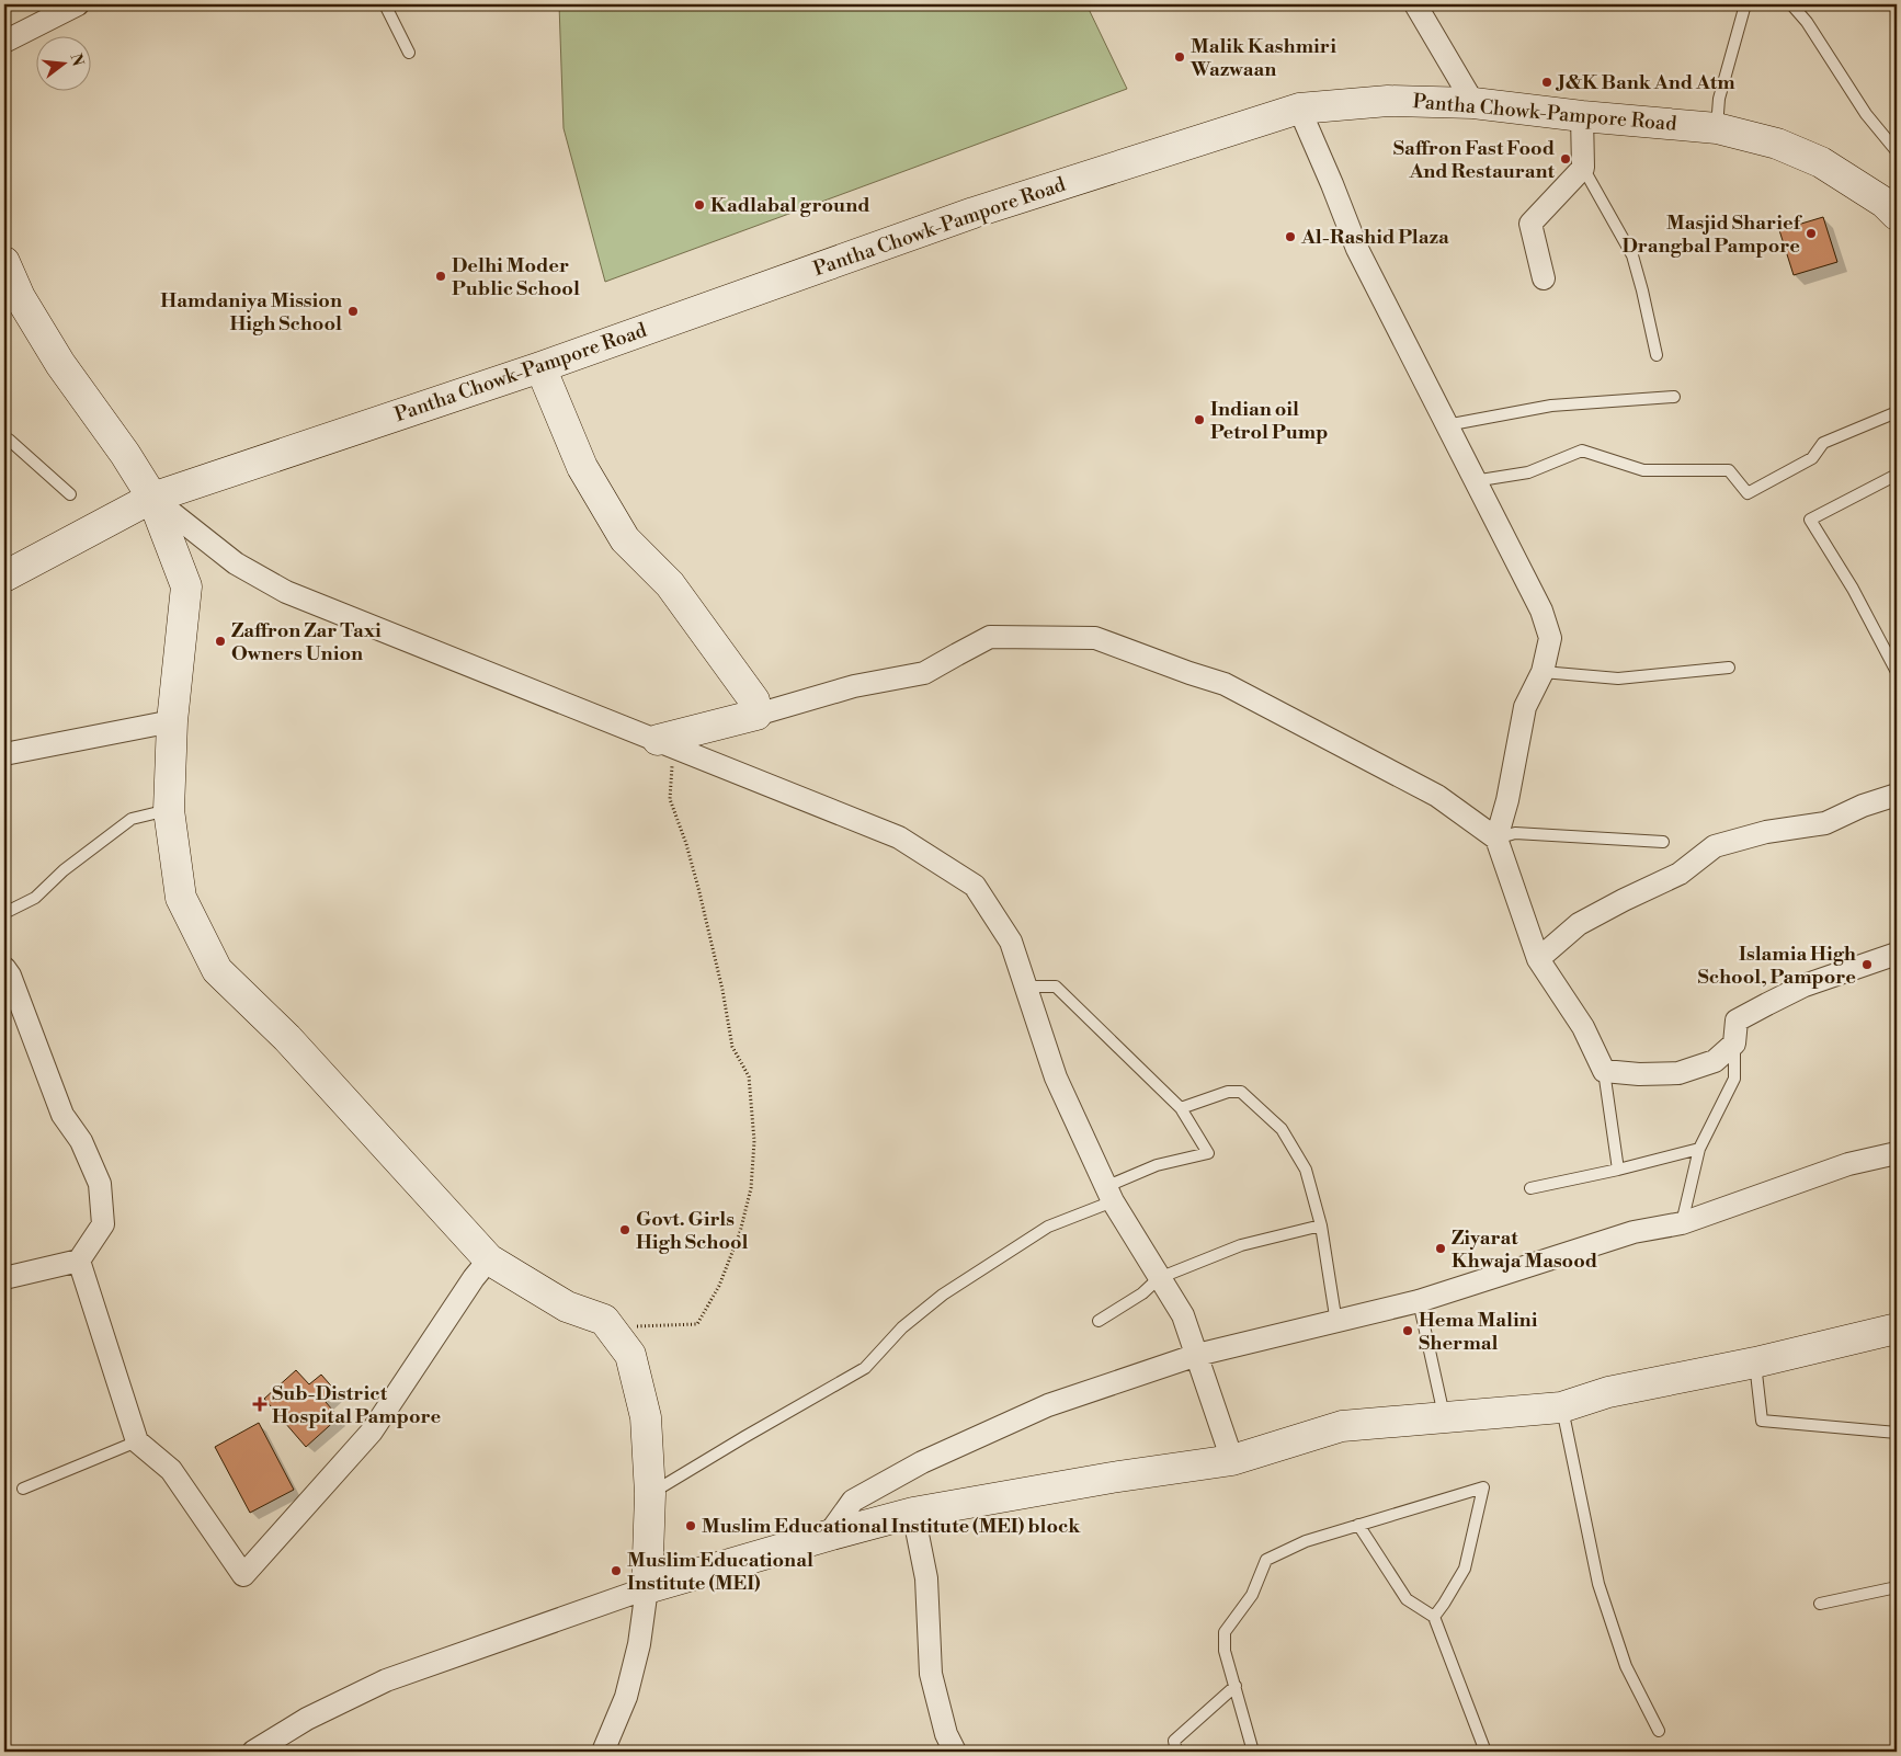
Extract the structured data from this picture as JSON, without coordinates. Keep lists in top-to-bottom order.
{
  "streets": {
    "street": ["Pantha Chowk-Pampore Road"]
  },
  "places": {
    "other": [
      "Malik Kashmiri Wazwaan",
      "J&K Bank And Atm",
      "Saffron Fast Food And Restaurant",
      "Kadlabal ground",
      "Masjid Sharief Drangbal Pampore",
      "Al-Rashid Plaza",
      "Delhi Moder Public School",
      "Hamdaniya Mission High School",
      "Indian oil Petrol Pump",
      "Zaffron Zar Taxi Owners Union",
      "Islamia High School, Pampore",
      "Govt. Girls High School",
      "Ziyarat Khwaja Masood",
      "Hema Malini Shermal",
      "Muslim Educational Institute (MEI) block",
      "Muslim Educational Institute (MEI)"
    ],
    "health": ["Sub-District Hospital Pampore"]
  },
  "north": "right"
}
